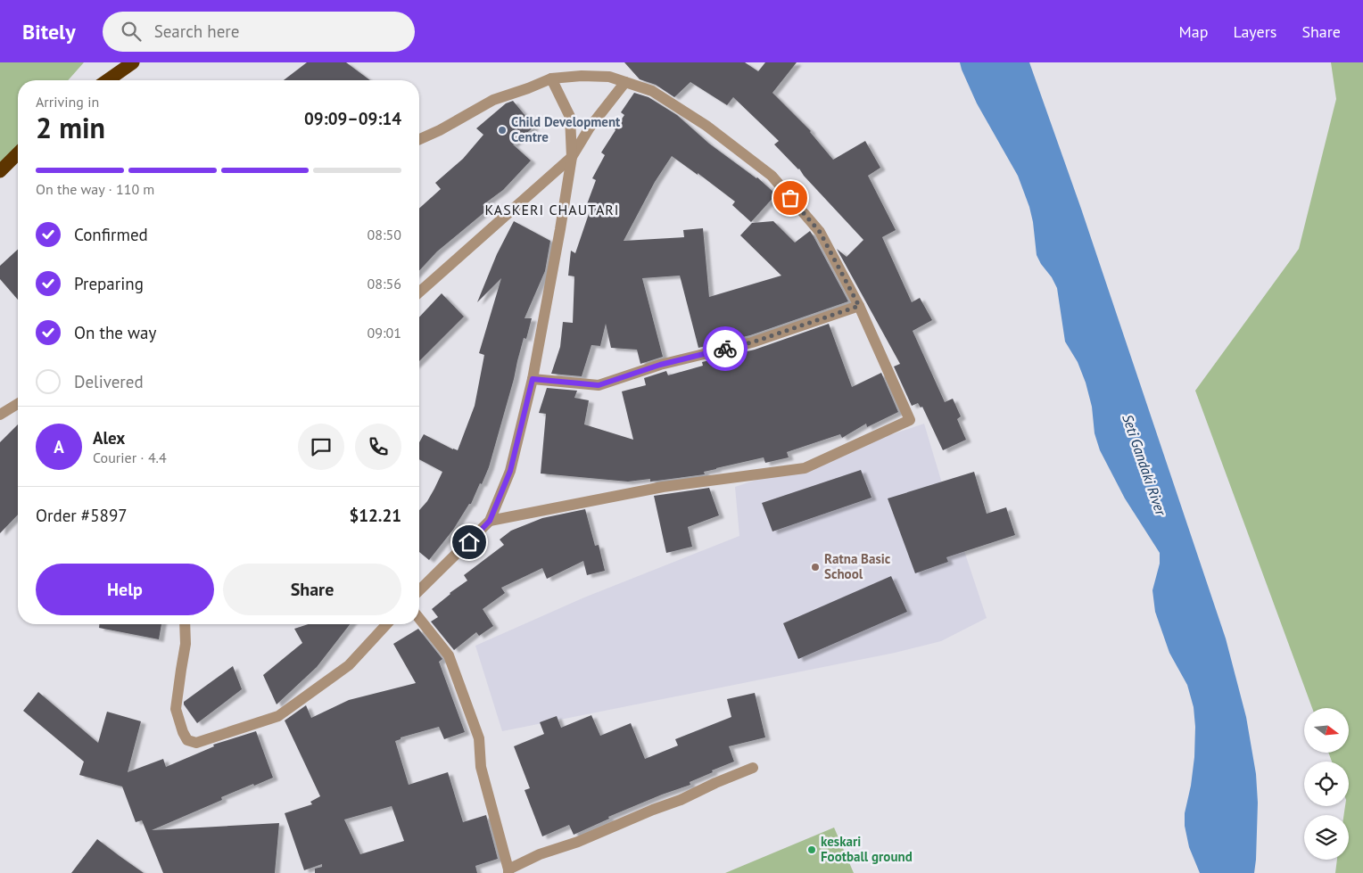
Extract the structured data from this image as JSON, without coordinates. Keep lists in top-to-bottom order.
{
  "districts": ["KASKERI CHAUTARI"],
  "water": ["Seti Gandaki River"],
  "places": ["Child Development Centre", "Ratna Basic School", "keskari Football ground"],
  "north": "right",
  "page": {
    "header": "Bitely",
    "search": "Search here",
    "nav": ["Map", "Layers", "Share"],
    "heading": ["2 min", "Arriving in", "09:09–09:14"],
    "panel": [
      "Alex",
      "Courier · 4.4",
      "Order #5897",
      "$12.21"
    ],
    "bar": "On the way · 110 m",
    "list": [
      ["Confirmed", "08:50"],
      ["Preparing", "08:56"],
      ["On the way", "09:01"],
      "Delivered"
    ],
    "round": "A",
    "buttons": ["Help", "Share"]
  }
}
